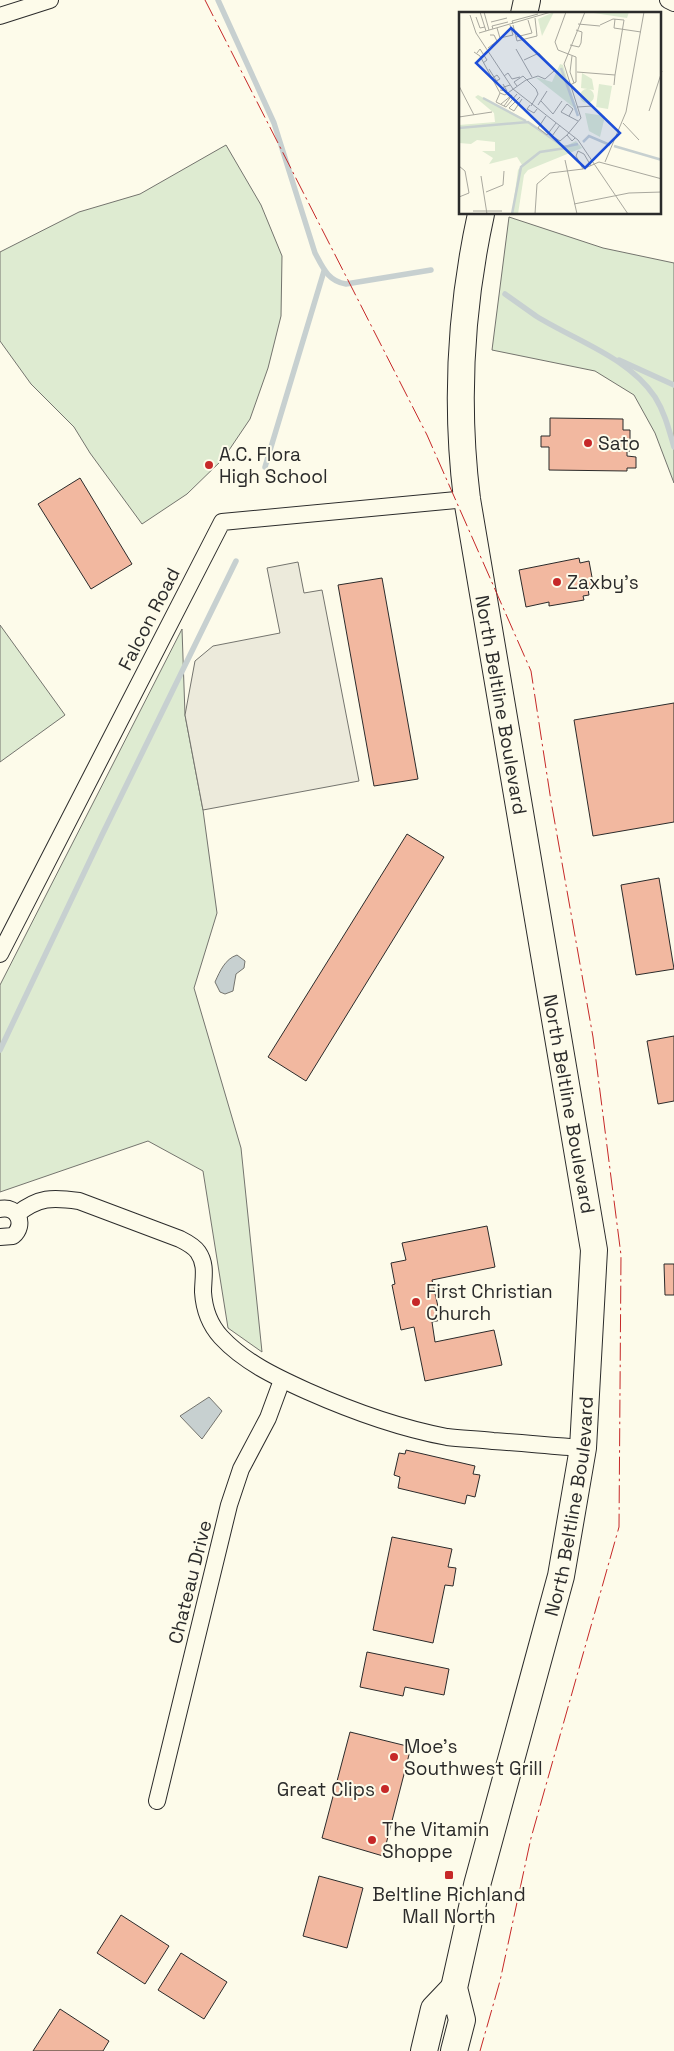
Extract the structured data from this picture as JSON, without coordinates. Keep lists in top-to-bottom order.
{
  "streets": {
    "main road": ["North Beltline Boulevard"],
    "street": ["Falcon Road", "Chateau Drive"]
  },
  "crossings": [
    ["Falcon Road", "North Beltline Boulevard"]
  ],
  "places": {
    "other": [
      "Sato",
      "A.C. Flora High School",
      "Zaxby's",
      "First Christian Church",
      "Moe's Southwest Grill",
      "Great Clips",
      "The Vitamin Shoppe"
    ],
    "transit": ["Beltline Richland Mall North"]
  }
}
